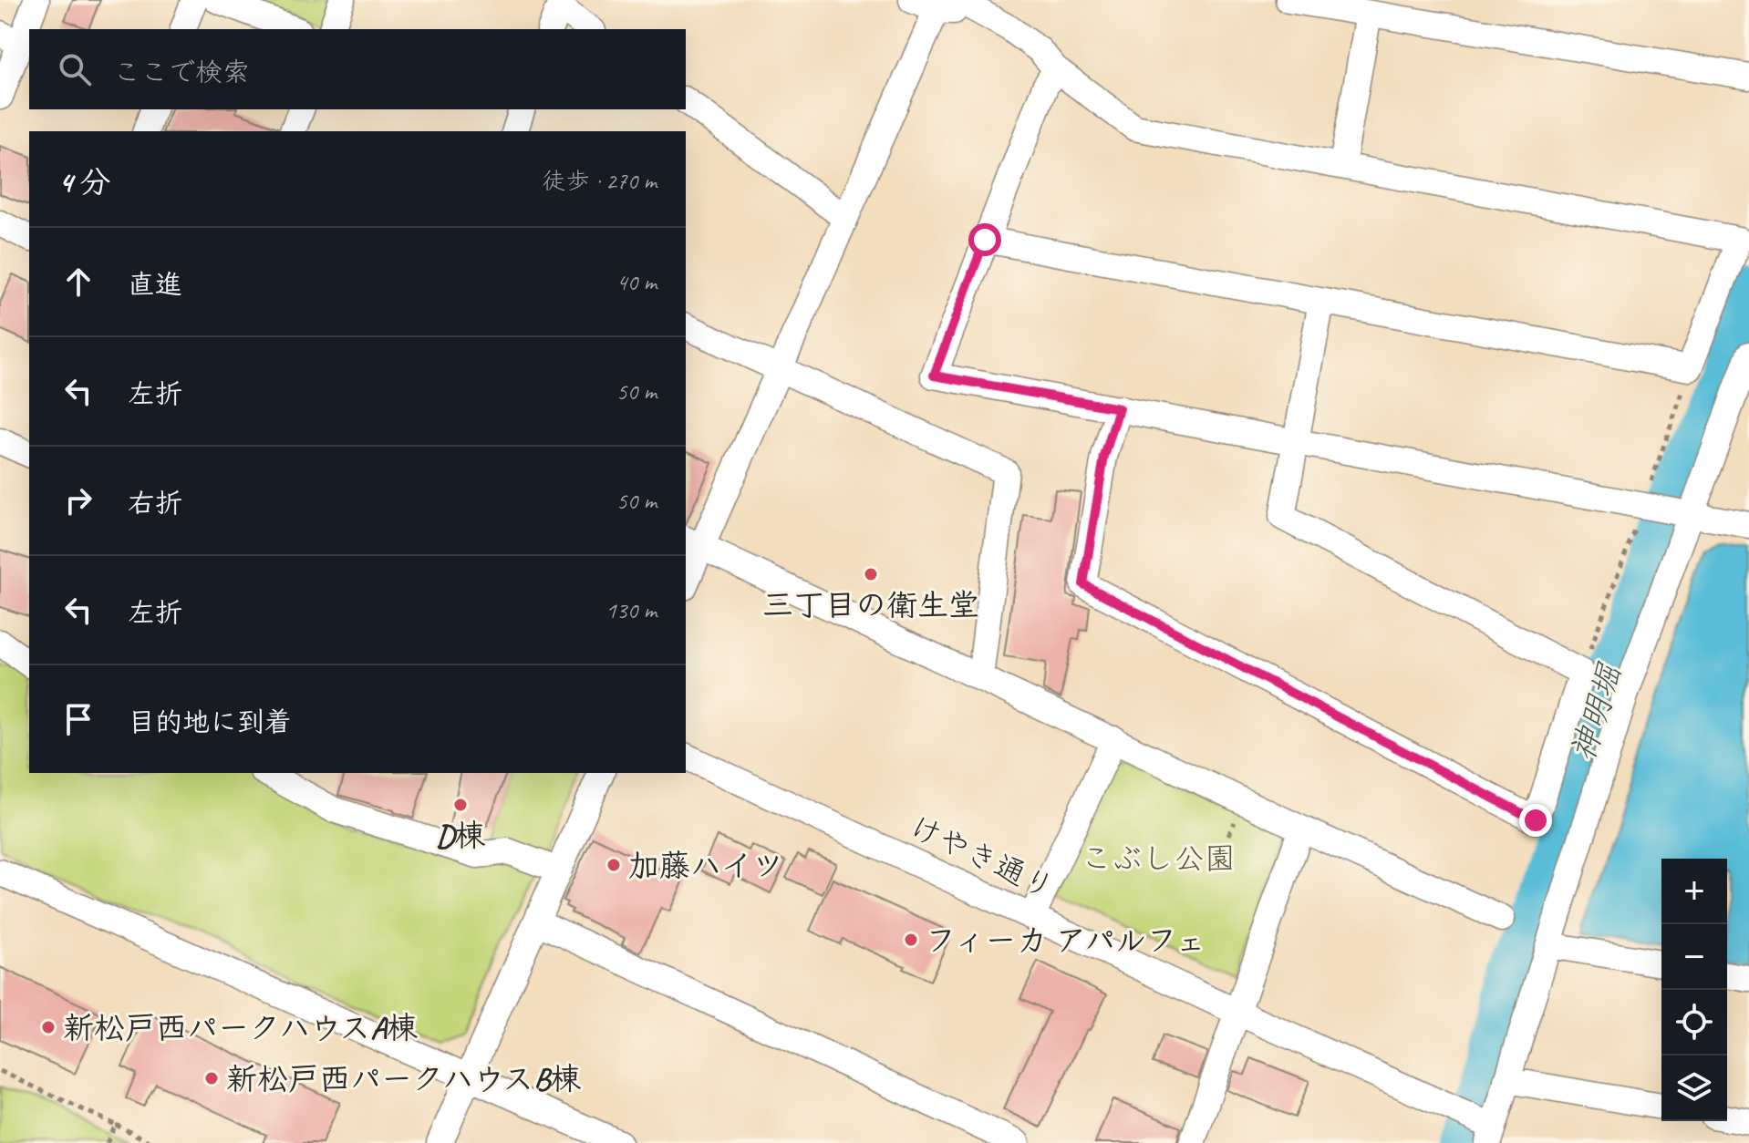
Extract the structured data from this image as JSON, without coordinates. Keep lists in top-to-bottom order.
{
  "streets": {
    "street": ["けやき通り"]
  },
  "water": ["神明堀"],
  "parks": ["こぶし公園"],
  "places": [
    "三丁目の衛生堂",
    "D棟",
    "加藤ハイツ",
    "フィーカ アパルフェ",
    "新松戸西パークハウスA棟",
    "新松戸西パークハウスB棟"
  ],
  "page": {
    "search": "ここで検索",
    "heading": ["4 分", "徒歩 · 270 m"],
    "list": [
      ["直進", "40 m"],
      ["左折", "50 m"],
      ["右折", "50 m"],
      ["左折", "130 m"],
      "目的地に到着"
    ],
    "map_buttons": ["+", "−"]
  }
}
